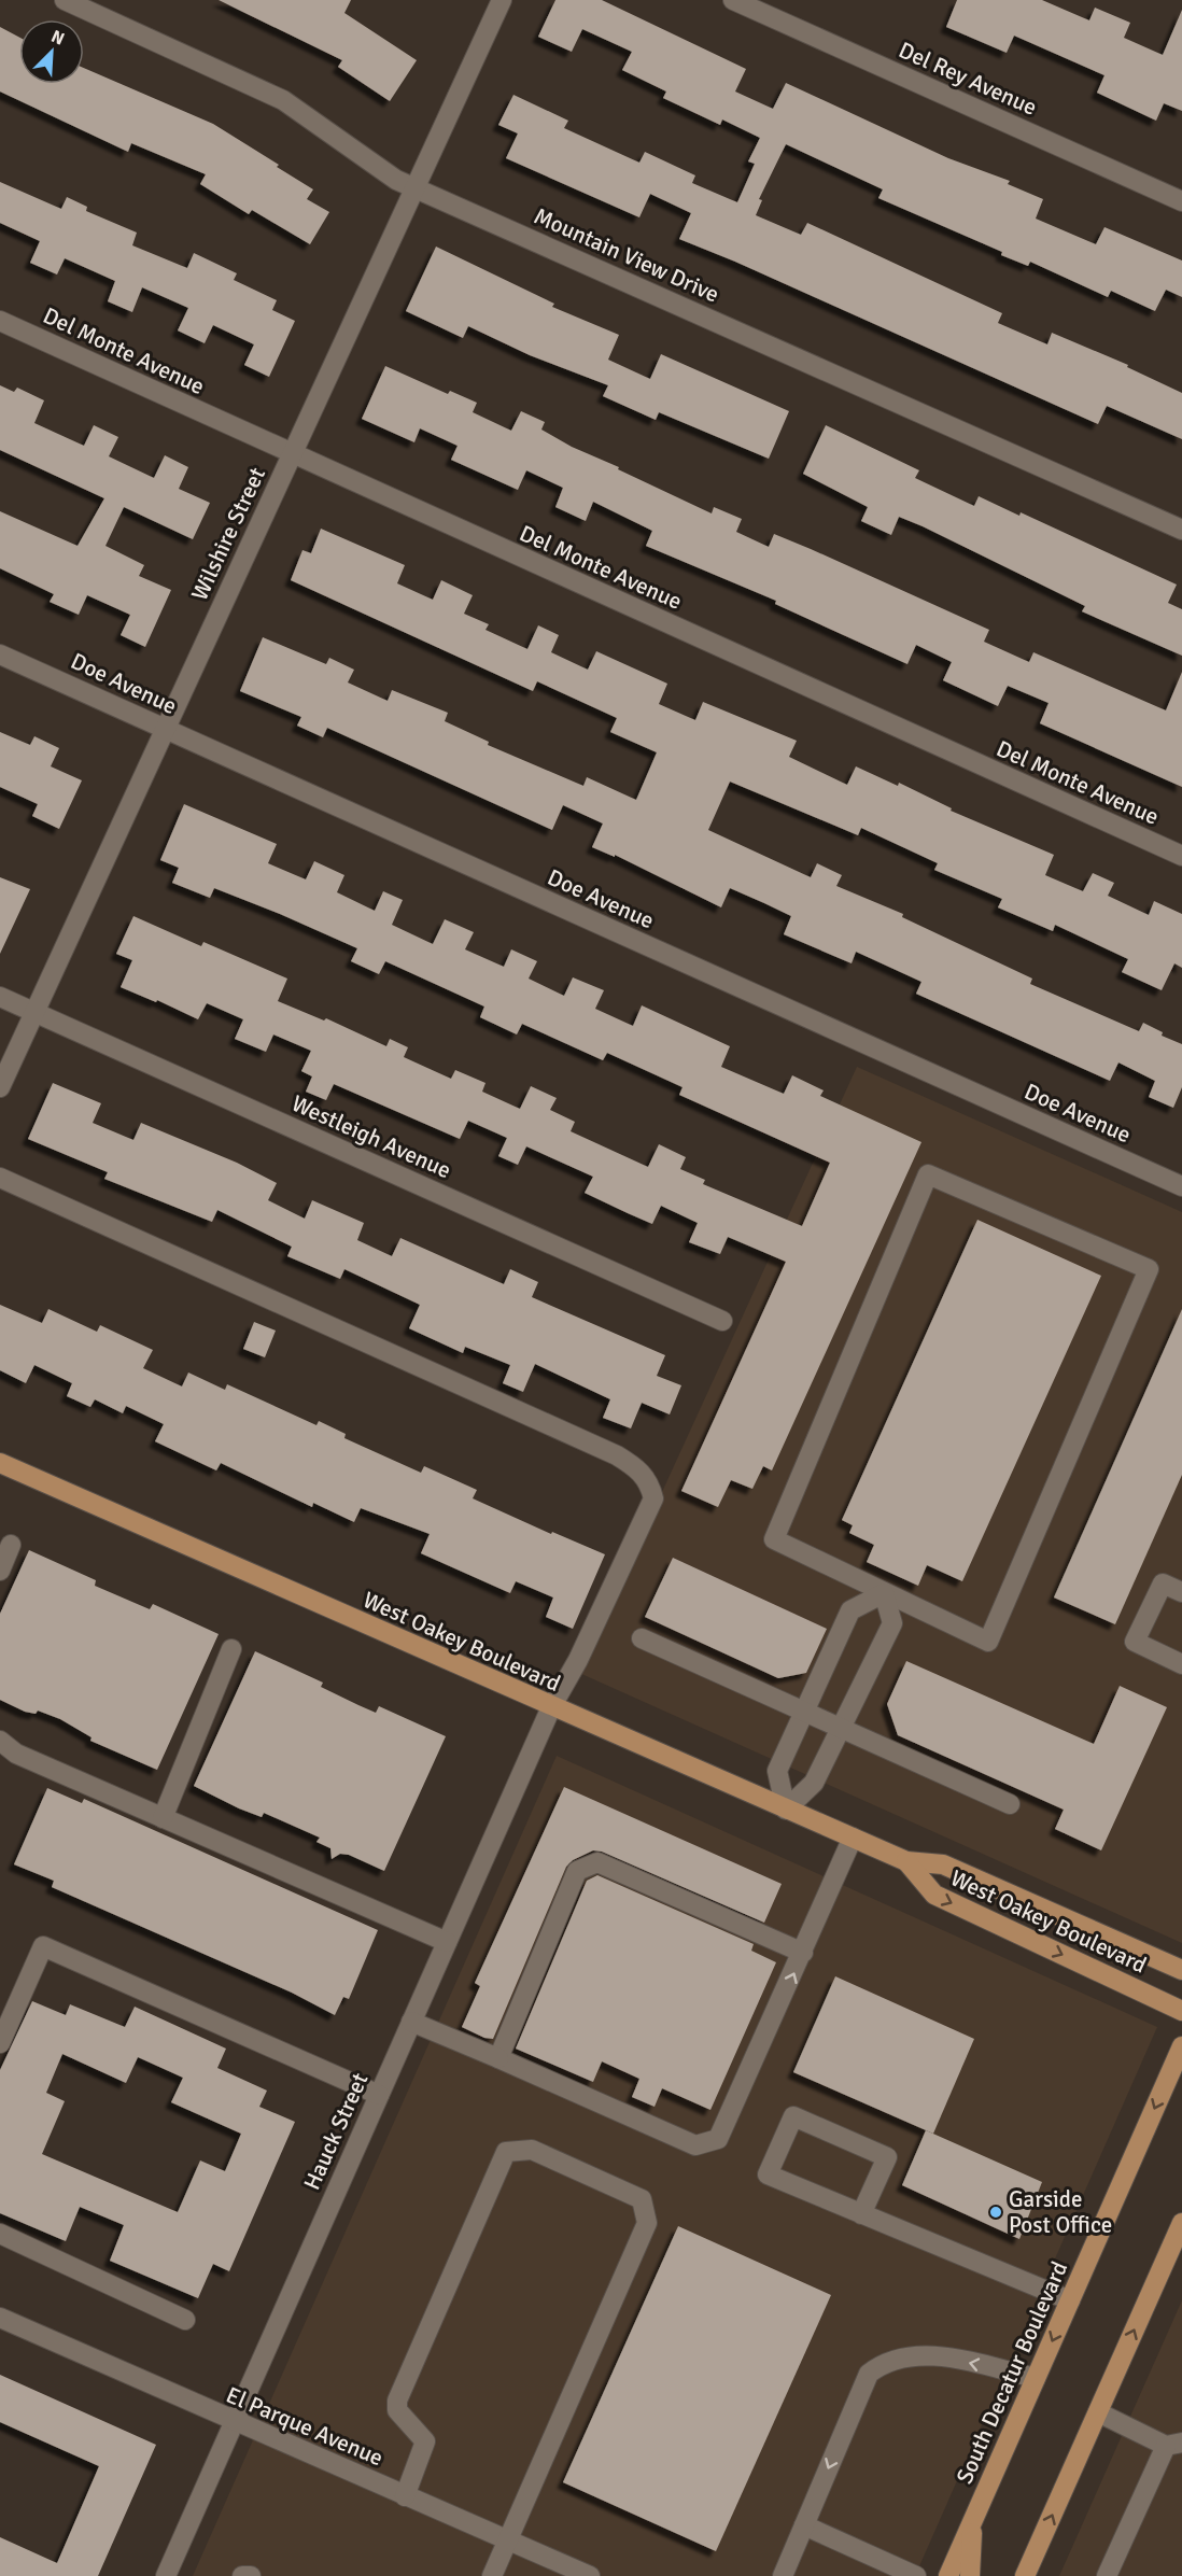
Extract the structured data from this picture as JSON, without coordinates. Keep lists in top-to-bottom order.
{
  "streets": {
    "main road": ["West Oakey Boulevard", "South Decatur Boulevard"],
    "street": [
      "Del Rey Avenue",
      "Mountain View Drive",
      "Del Monte Avenue",
      "Wilshire Street",
      "Doe Avenue",
      "Westleigh Avenue",
      "Hauck Street",
      "El Parque Avenue"
    ]
  },
  "crossings": [
    ["Mountain View Drive", "Wilshire Street"],
    ["Del Monte Avenue", "Wilshire Street"],
    ["Wilshire Street", "Doe Avenue"],
    ["Wilshire Street", "Westleigh Avenue"],
    ["West Oakey Boulevard", "Hauck Street"],
    ["Hauck Street", "El Parque Avenue"]
  ],
  "places": ["Garside Post Office"],
  "north": "top right"
}
